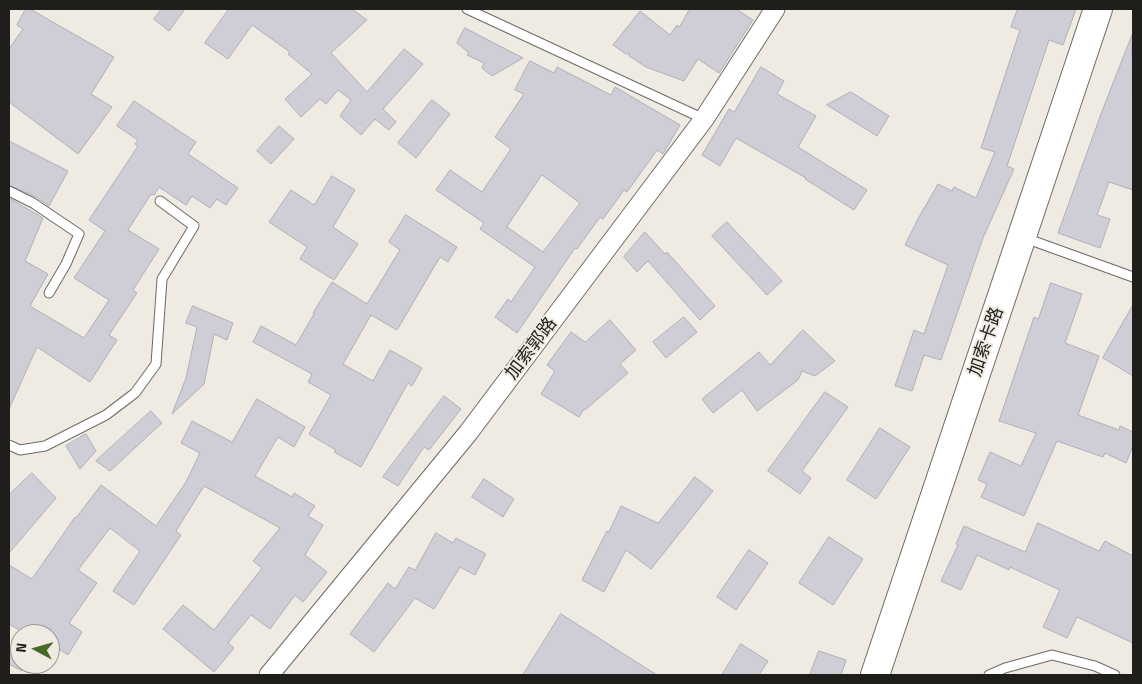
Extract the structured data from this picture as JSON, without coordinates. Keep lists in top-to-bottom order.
{
  "streets": {
    "main road": ["加索卡路"],
    "street": ["加索郭路"]
  },
  "north": "left"
}
